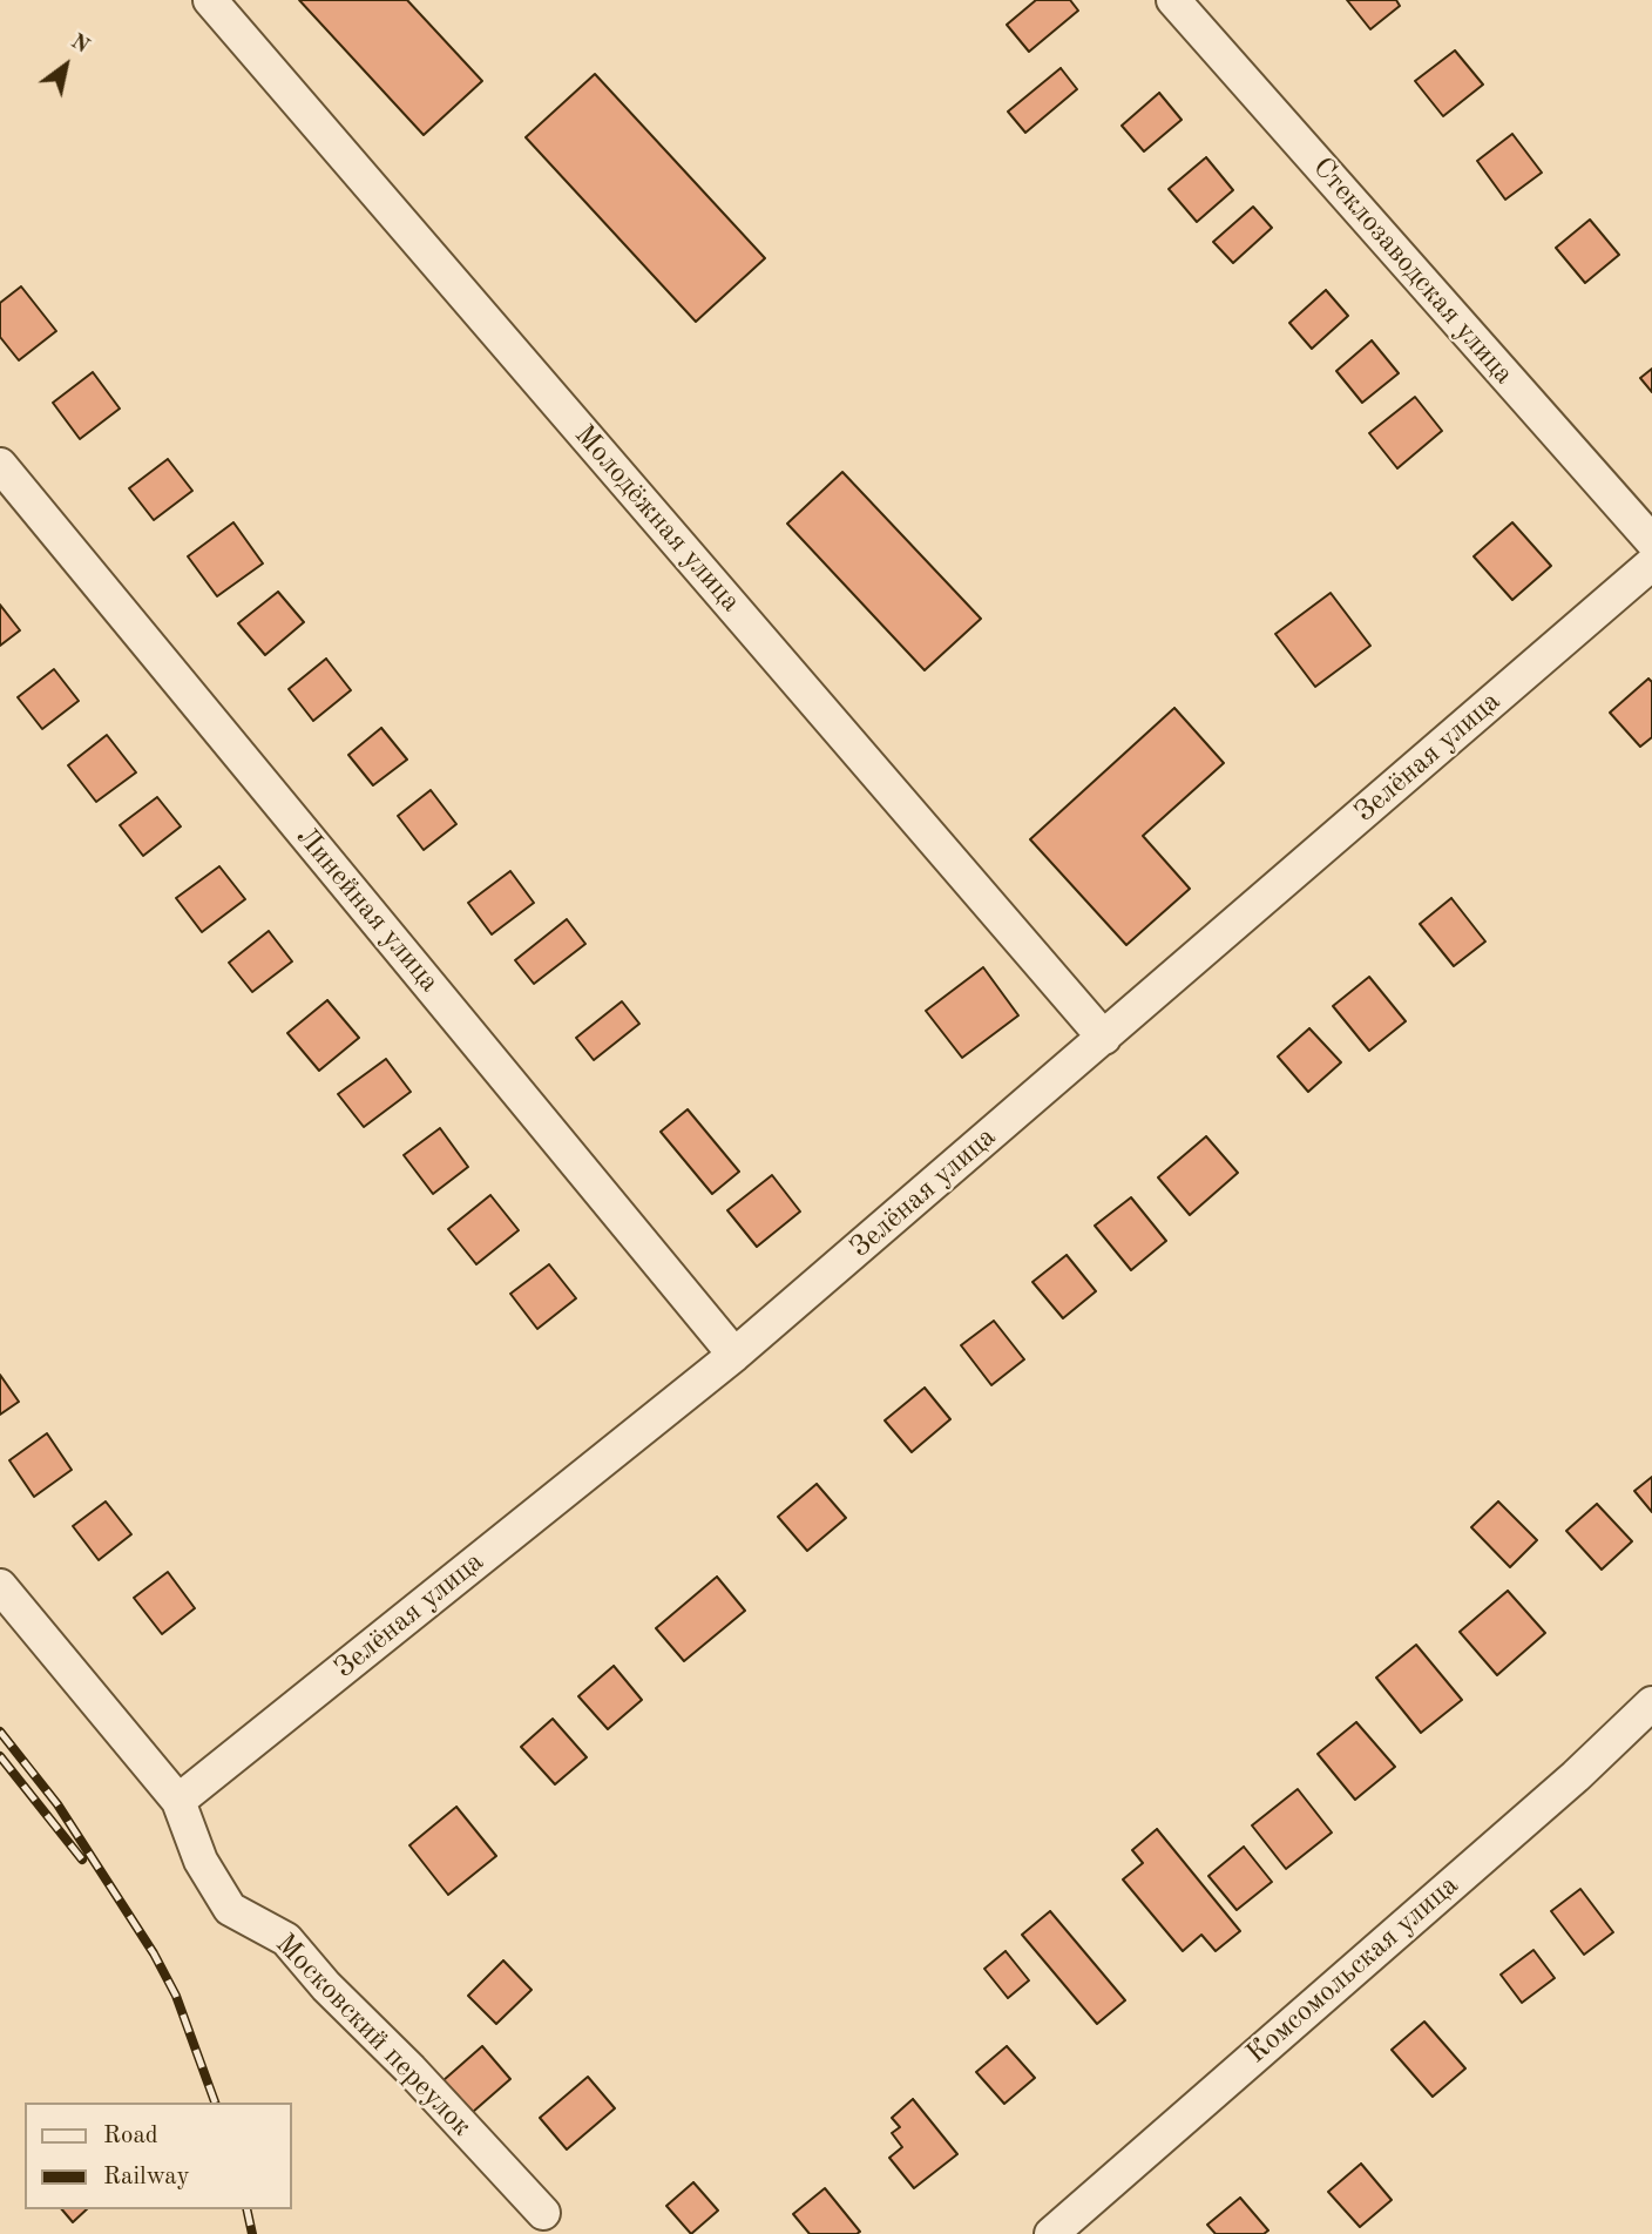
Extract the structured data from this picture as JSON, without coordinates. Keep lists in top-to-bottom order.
{
  "streets": {
    "street": [
      "Стеклозаводская улица",
      "Молодёжная улица",
      "Зелёная улица",
      "Линейная улица",
      "Комсомольская улица",
      "Московский переулок"
    ]
  },
  "crossings": [
    ["Молодёжная улица", "Зелёная улица"],
    ["Зелёная улица", "Линейная улица"],
    ["Зелёная улица", "Московский переулок"]
  ],
  "legend": ["Road", "Railway"],
  "north": "top right"
}
